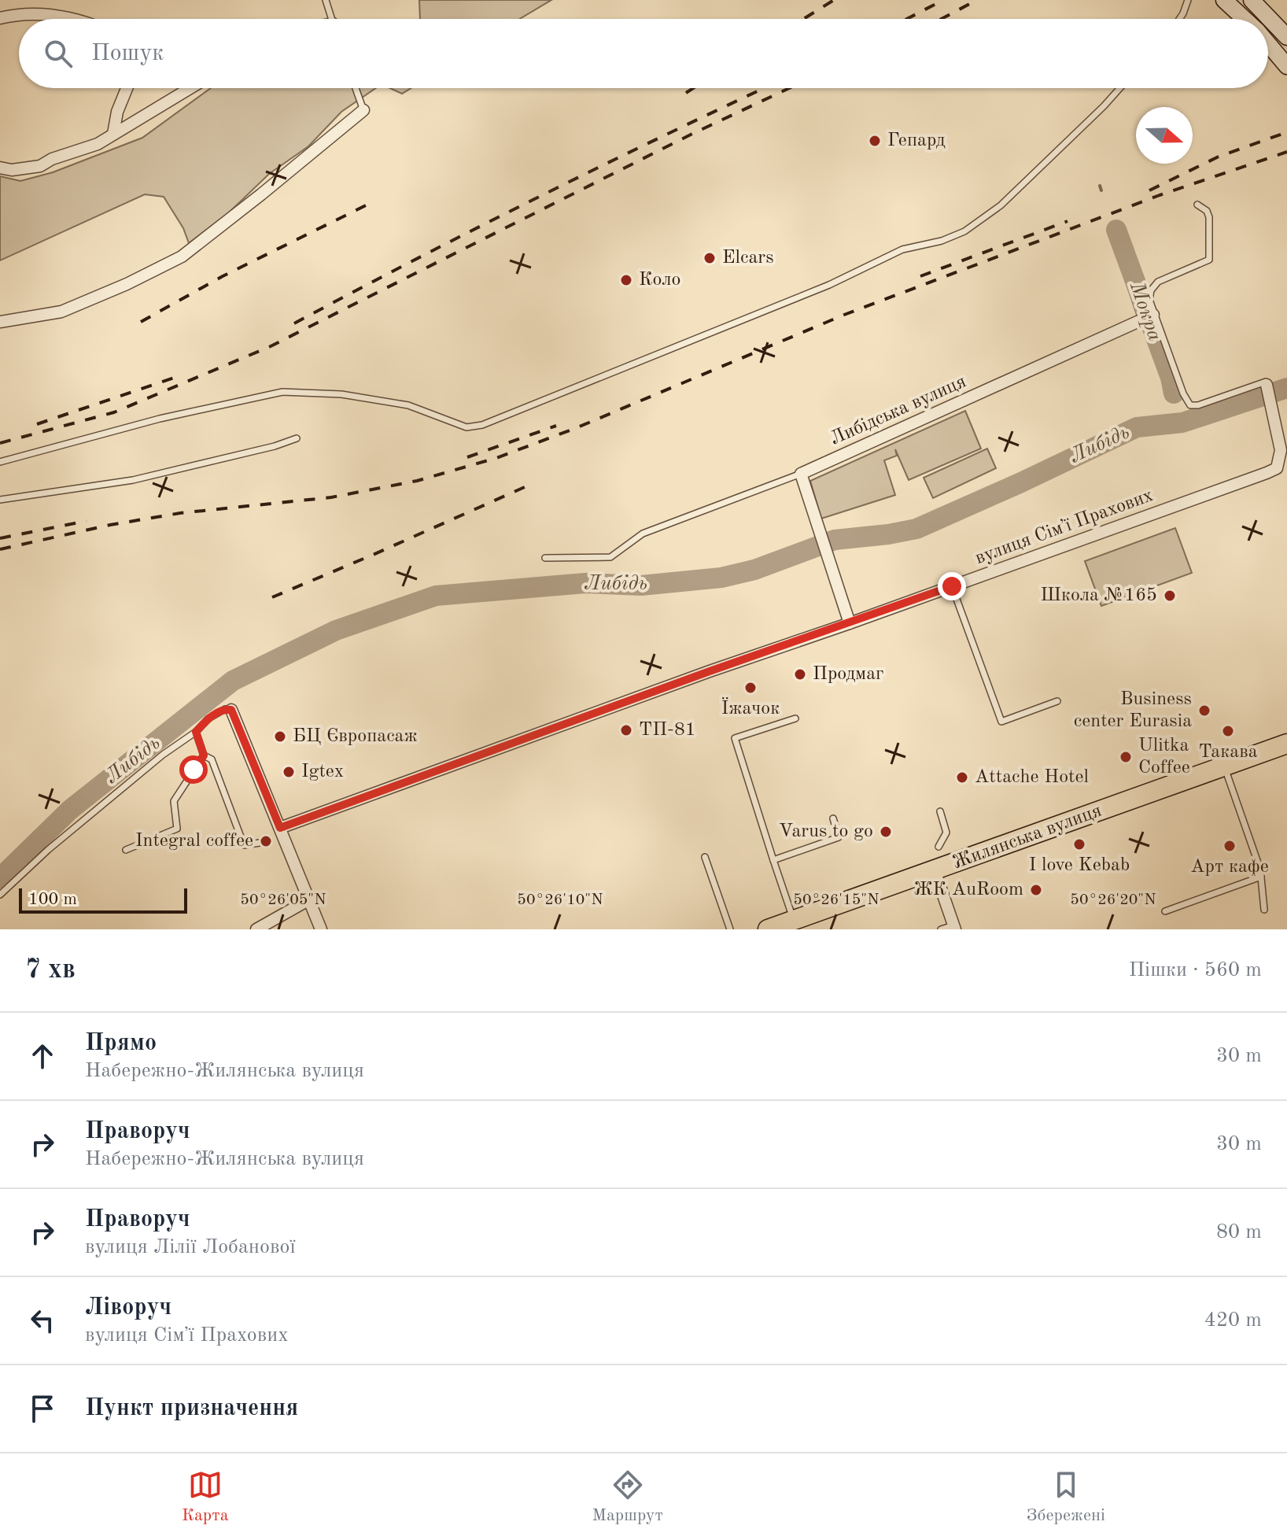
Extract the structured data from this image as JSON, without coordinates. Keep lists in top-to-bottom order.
{
  "streets": {
    "main road": ["Жилянська вулиця"],
    "street": ["Либідська вулиця", "вулиця Сімʼї Прахових"]
  },
  "water": ["Мокра", "Либідь"],
  "places": [
    "Гепард",
    "Elcars",
    "Коло",
    "Школа №165",
    "Продмаг",
    "Їжачок",
    "Business center Eurasia",
    "ТП-81",
    "Такава",
    "БЦ Європасаж",
    "Ulitka Coffee",
    "Igtex",
    "Attache Hotel",
    "Varus to go",
    "Integral coffee",
    "I love Kebab",
    "Арт кафе",
    "ЖК AuRoom"
  ],
  "scale_bar": "100 m",
  "north": "right",
  "page": {
    "search": "Пошук",
    "scale": "100 m",
    "heading": ["7 хв", "Пішки · 560 m"],
    "list": [
      ["Прямо", "Набережно-Жилянська вулиця", "30 m"],
      ["Праворуч", "Набережно-Жилянська вулиця", "30 m"],
      ["Праворуч", "вулиця Лілії Лобанової", "80 m"],
      ["Ліворуч", "вулиця Сімʼї Прахових", "420 m"],
      "Пункт призначення"
    ],
    "nav": ["Карта", "Маршрут", "Збережені"]
  },
  "coordinates": [
    "50°26'05\"N",
    "50°26'10\"N",
    "50°26'15\"N",
    "50°26'20\"N"
  ]
}
